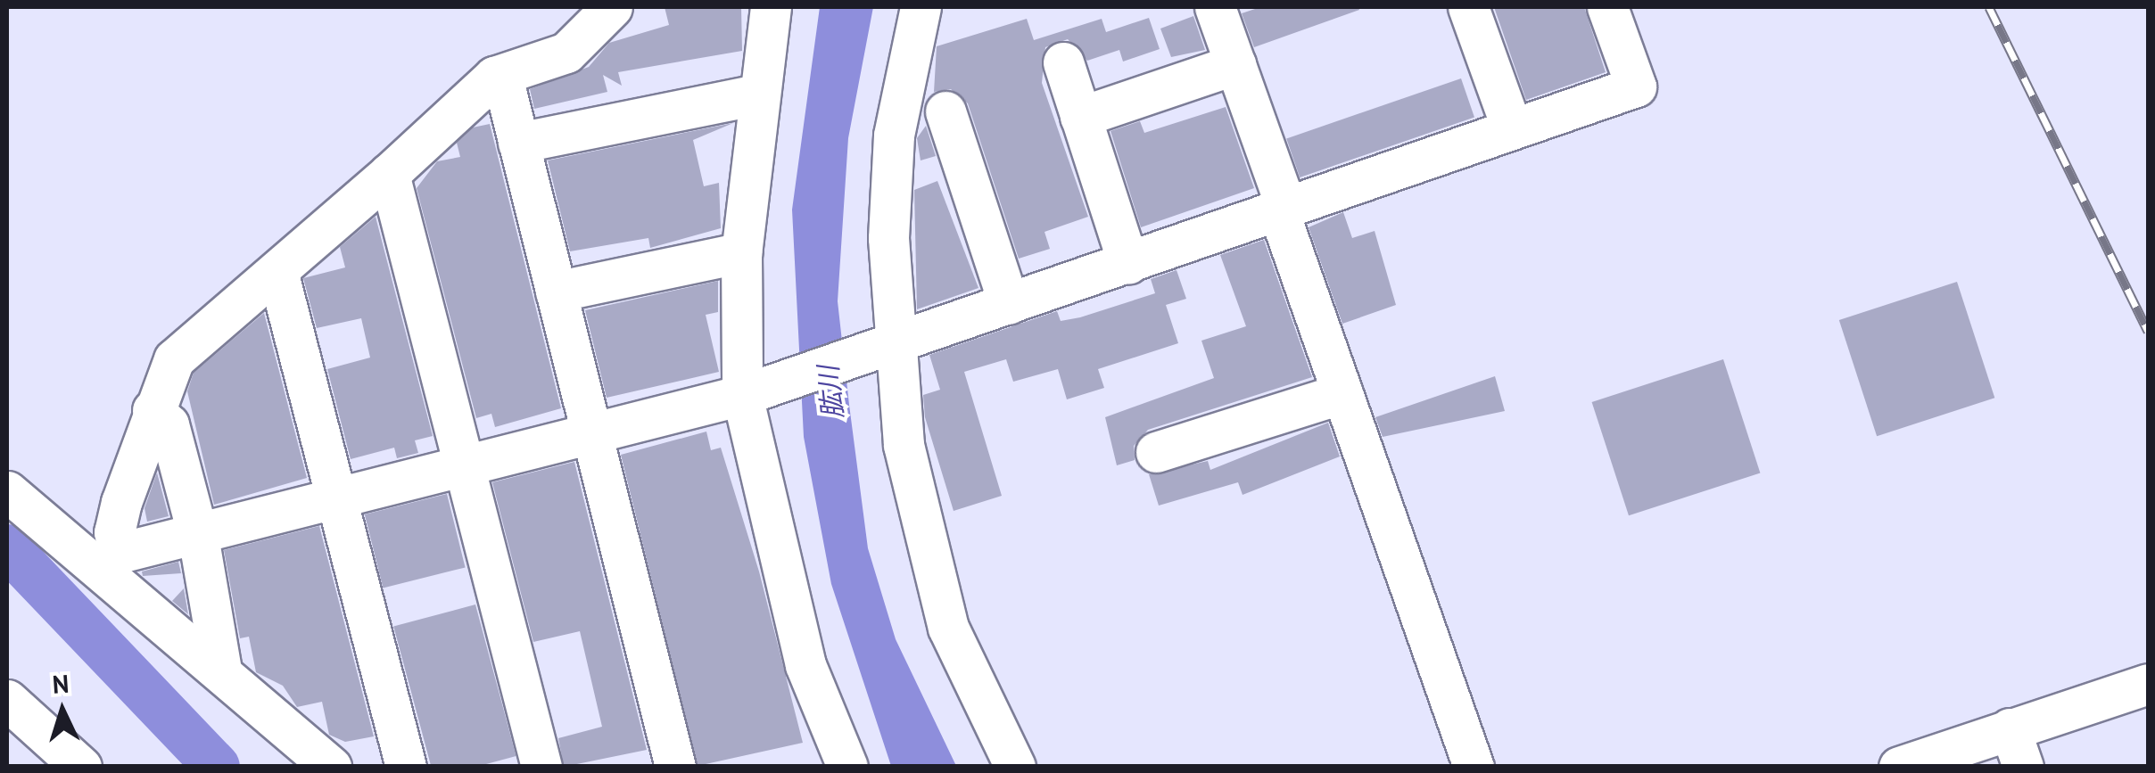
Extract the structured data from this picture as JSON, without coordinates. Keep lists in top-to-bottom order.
{
  "water": ["肱川"],
  "north": "top"
}
